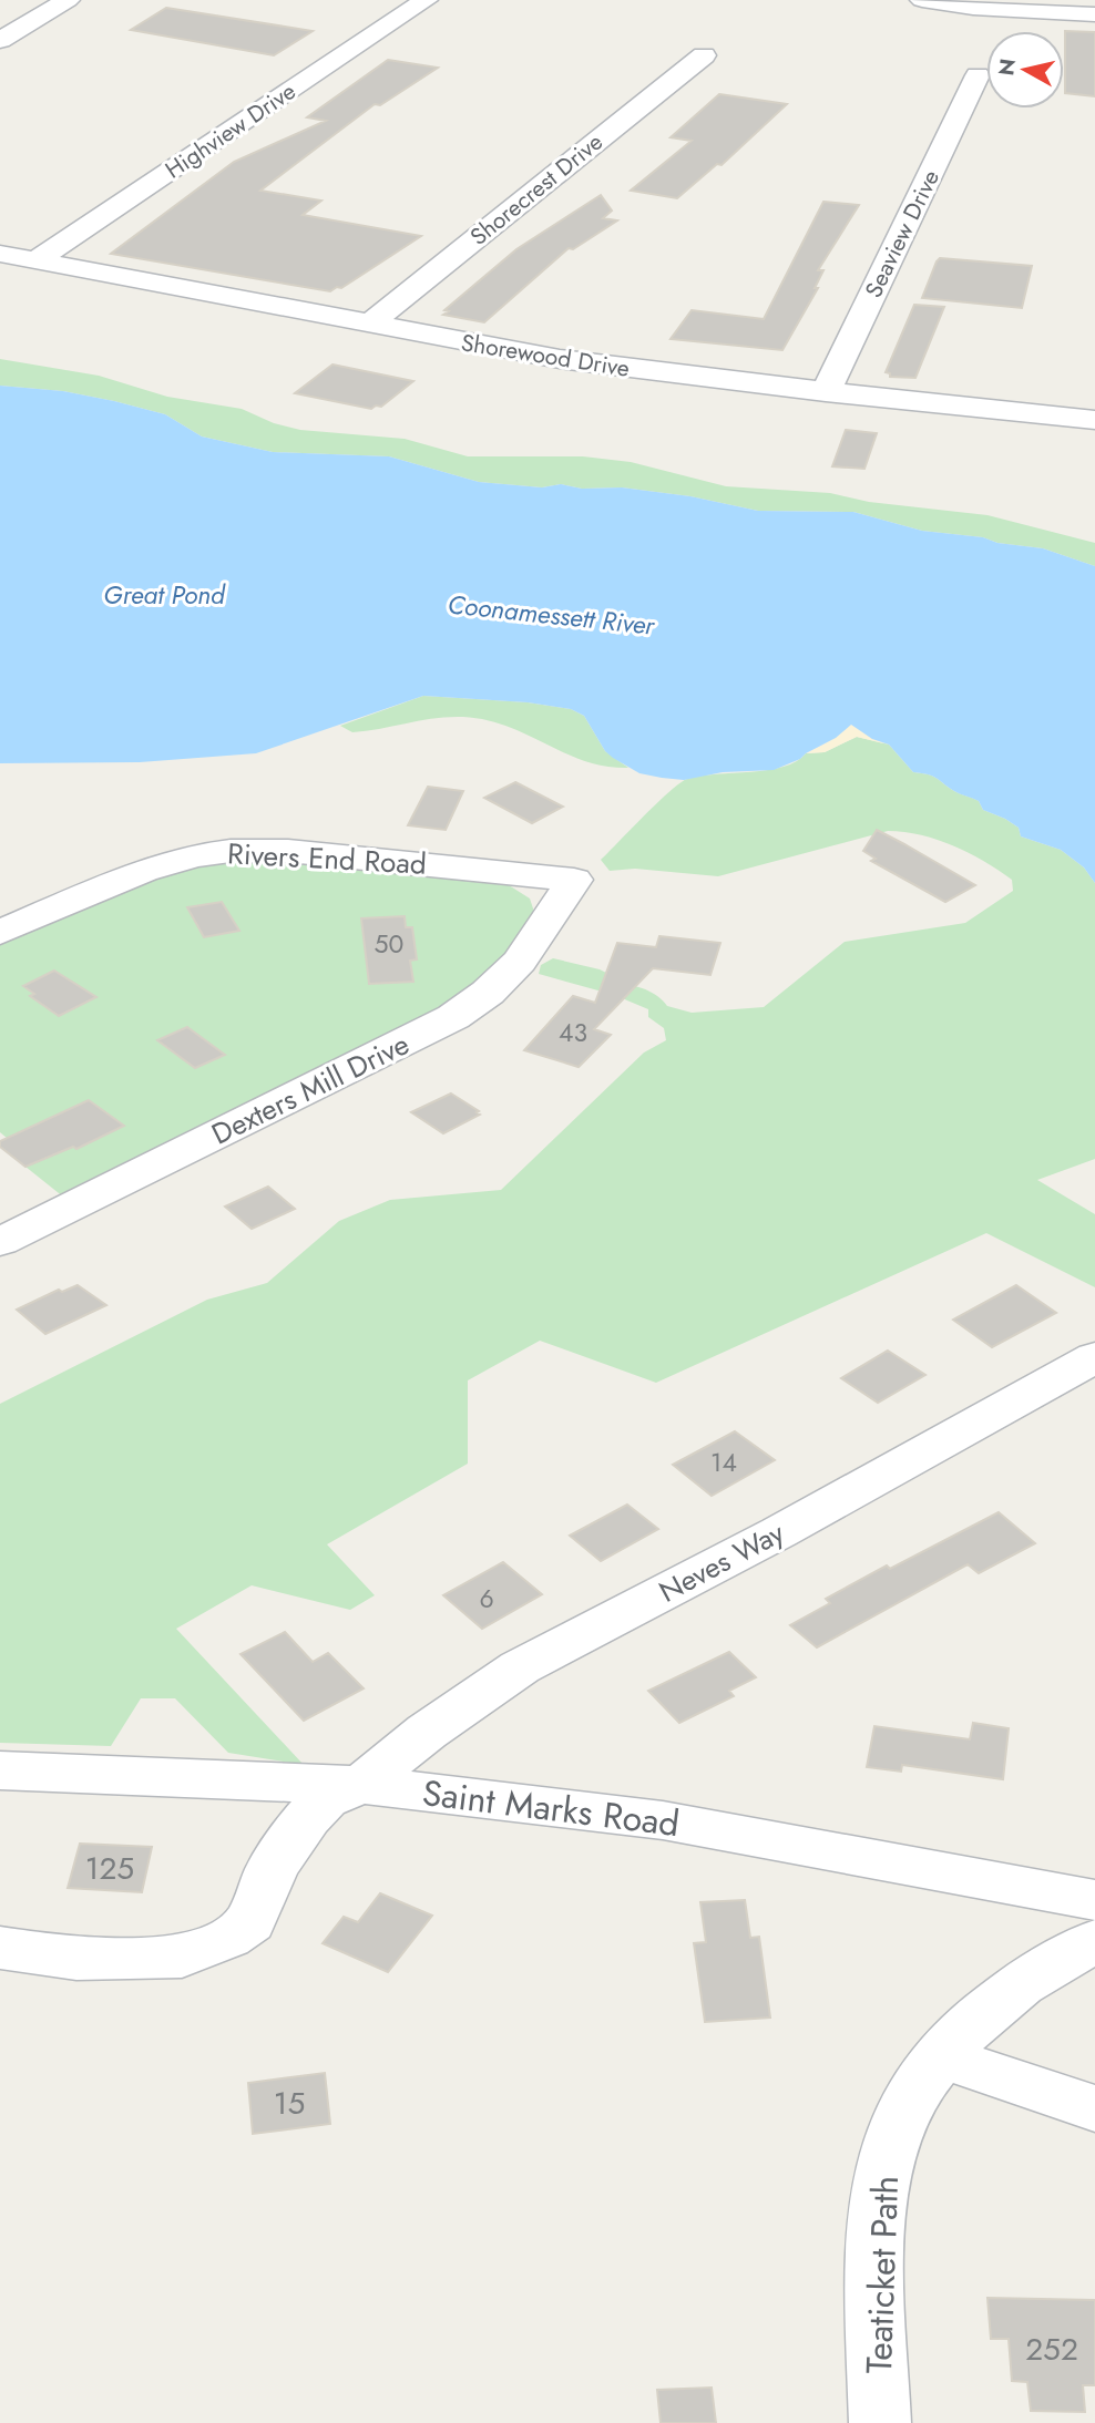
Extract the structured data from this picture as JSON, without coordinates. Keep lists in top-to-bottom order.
{
  "streets": {
    "street": [
      "Highview Drive",
      "Shorecrest Drive",
      "Seaview Drive",
      "Shorewood Drive",
      "Rivers End Road",
      "Dexters Mill Drive",
      "Neves Way",
      "Saint Marks Road",
      "Teaticket Path"
    ]
  },
  "crossings": [
    ["Highview Drive", "Shorewood Drive"],
    ["Shorecrest Drive", "Shorewood Drive"],
    ["Seaview Drive", "Shorewood Drive"],
    ["Rivers End Road", "Dexters Mill Drive"],
    ["Neves Way", "Saint Marks Road"]
  ],
  "water": ["Great Pond", "Coonamessett River"],
  "house_numbers": [
    "50",
    "43",
    "14",
    "6",
    "125",
    "15",
    "252"
  ],
  "north": "left"
}
